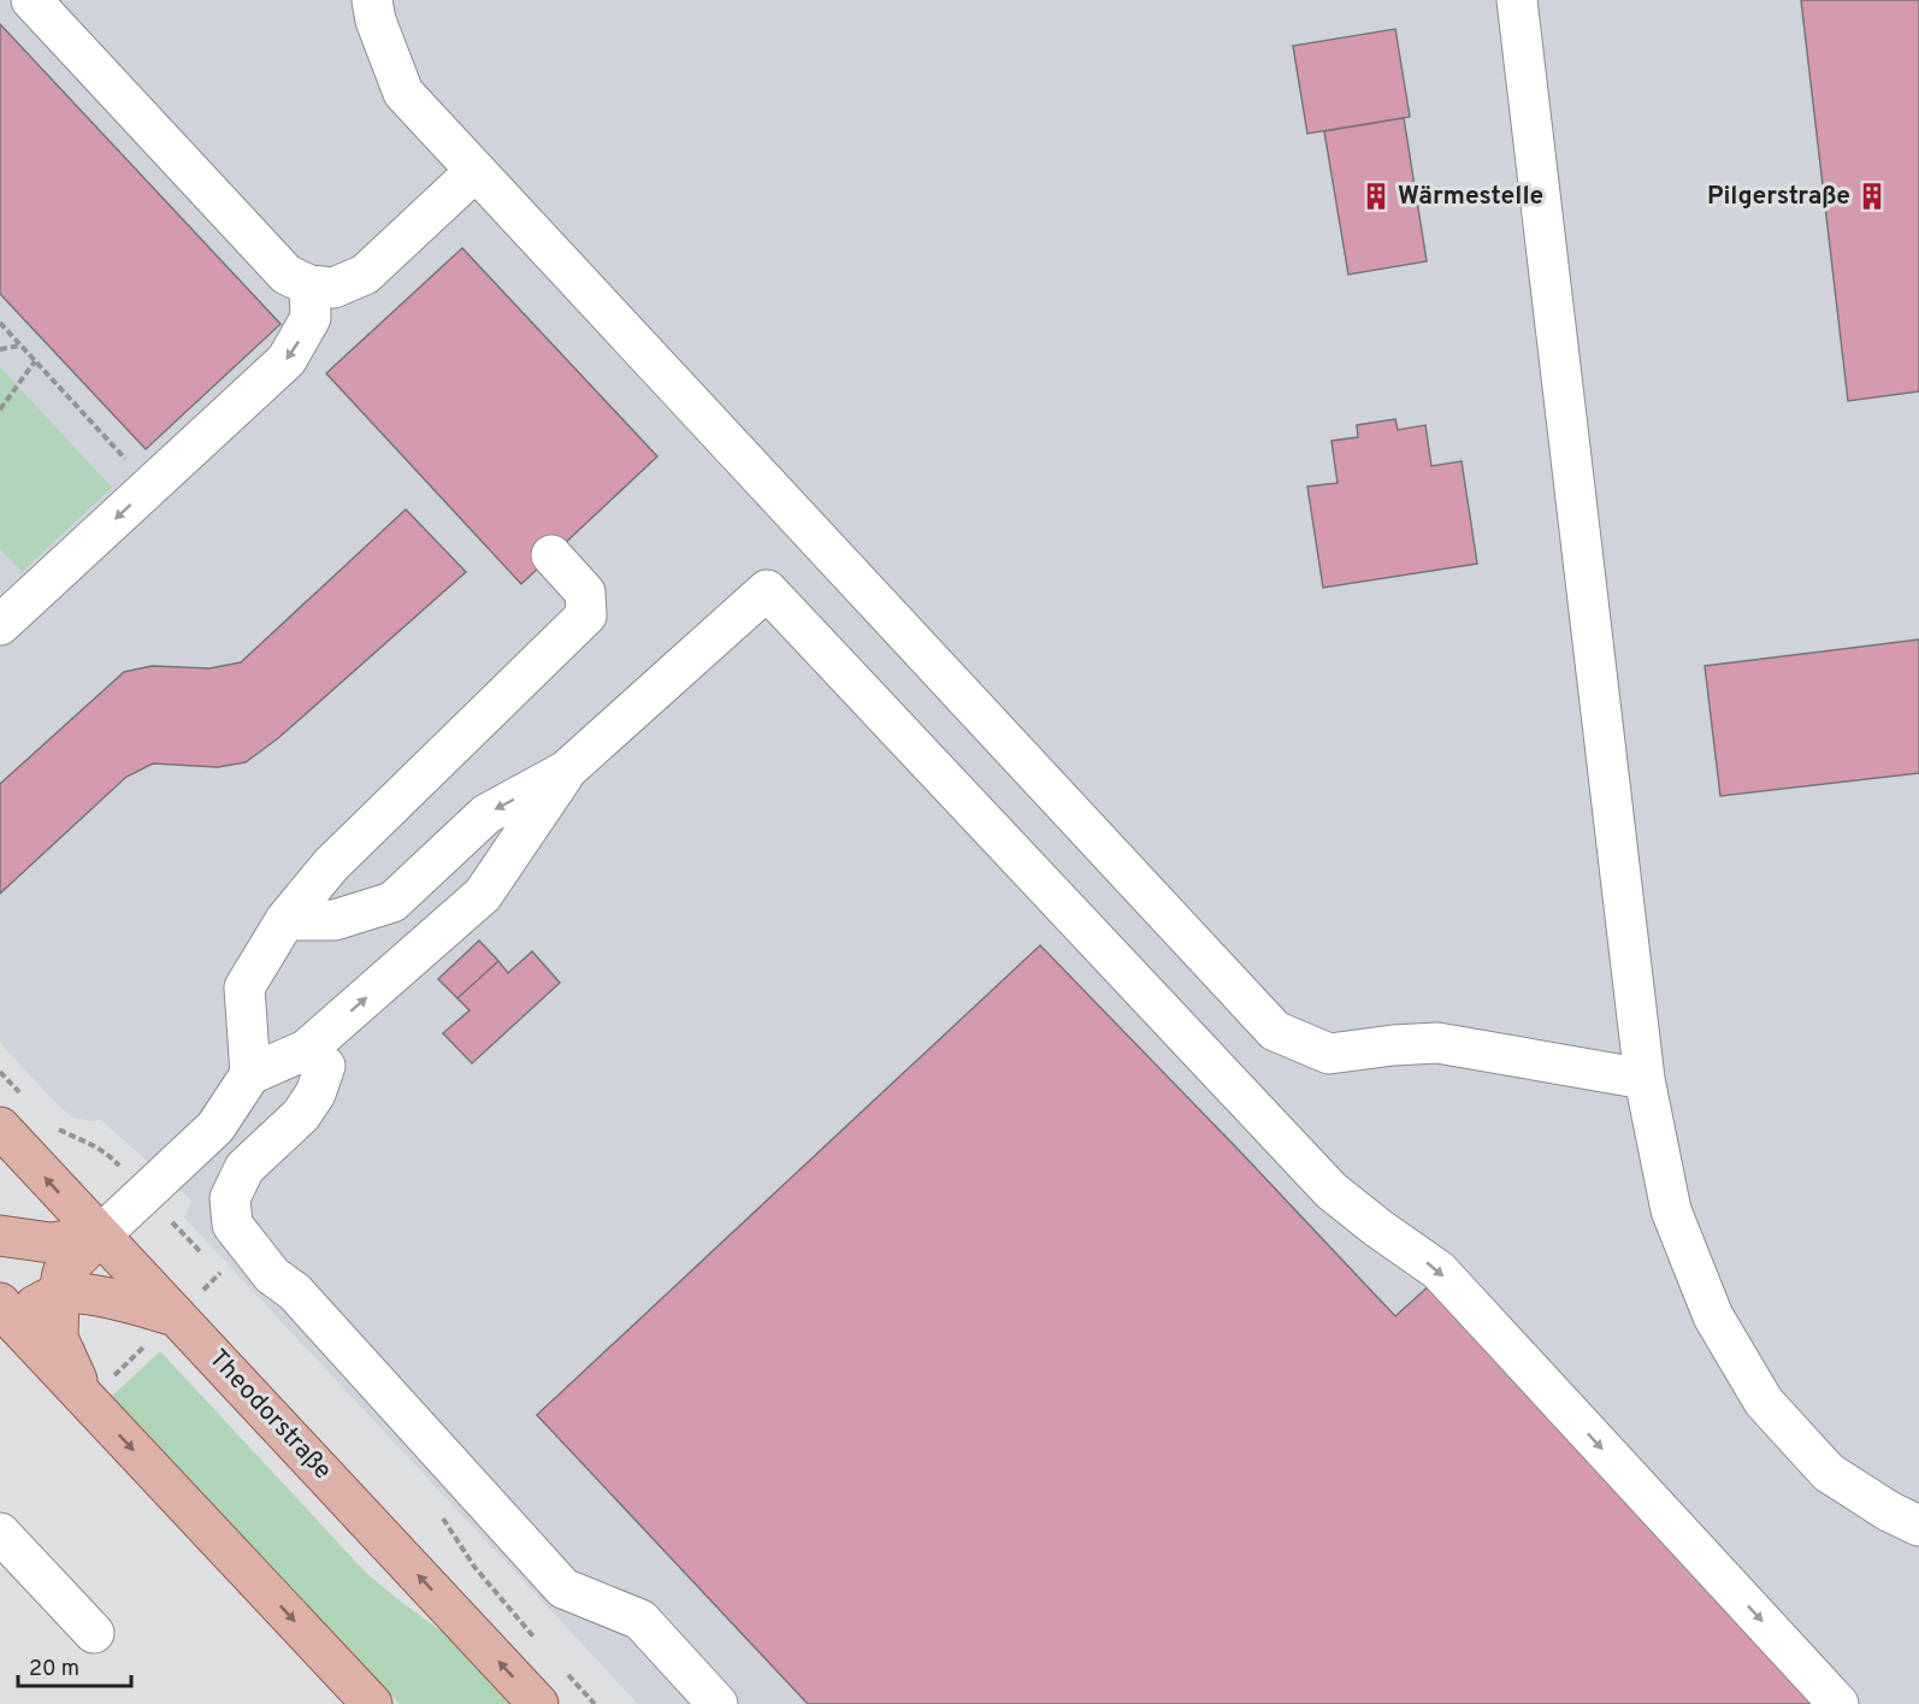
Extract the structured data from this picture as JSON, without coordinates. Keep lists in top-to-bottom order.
{
  "streets": {
    "main road": ["Theodorstraße"]
  },
  "places": {
    "building": ["Wärmestelle", "Pilgerstraße"]
  },
  "scale_bar": "20 m"
}
